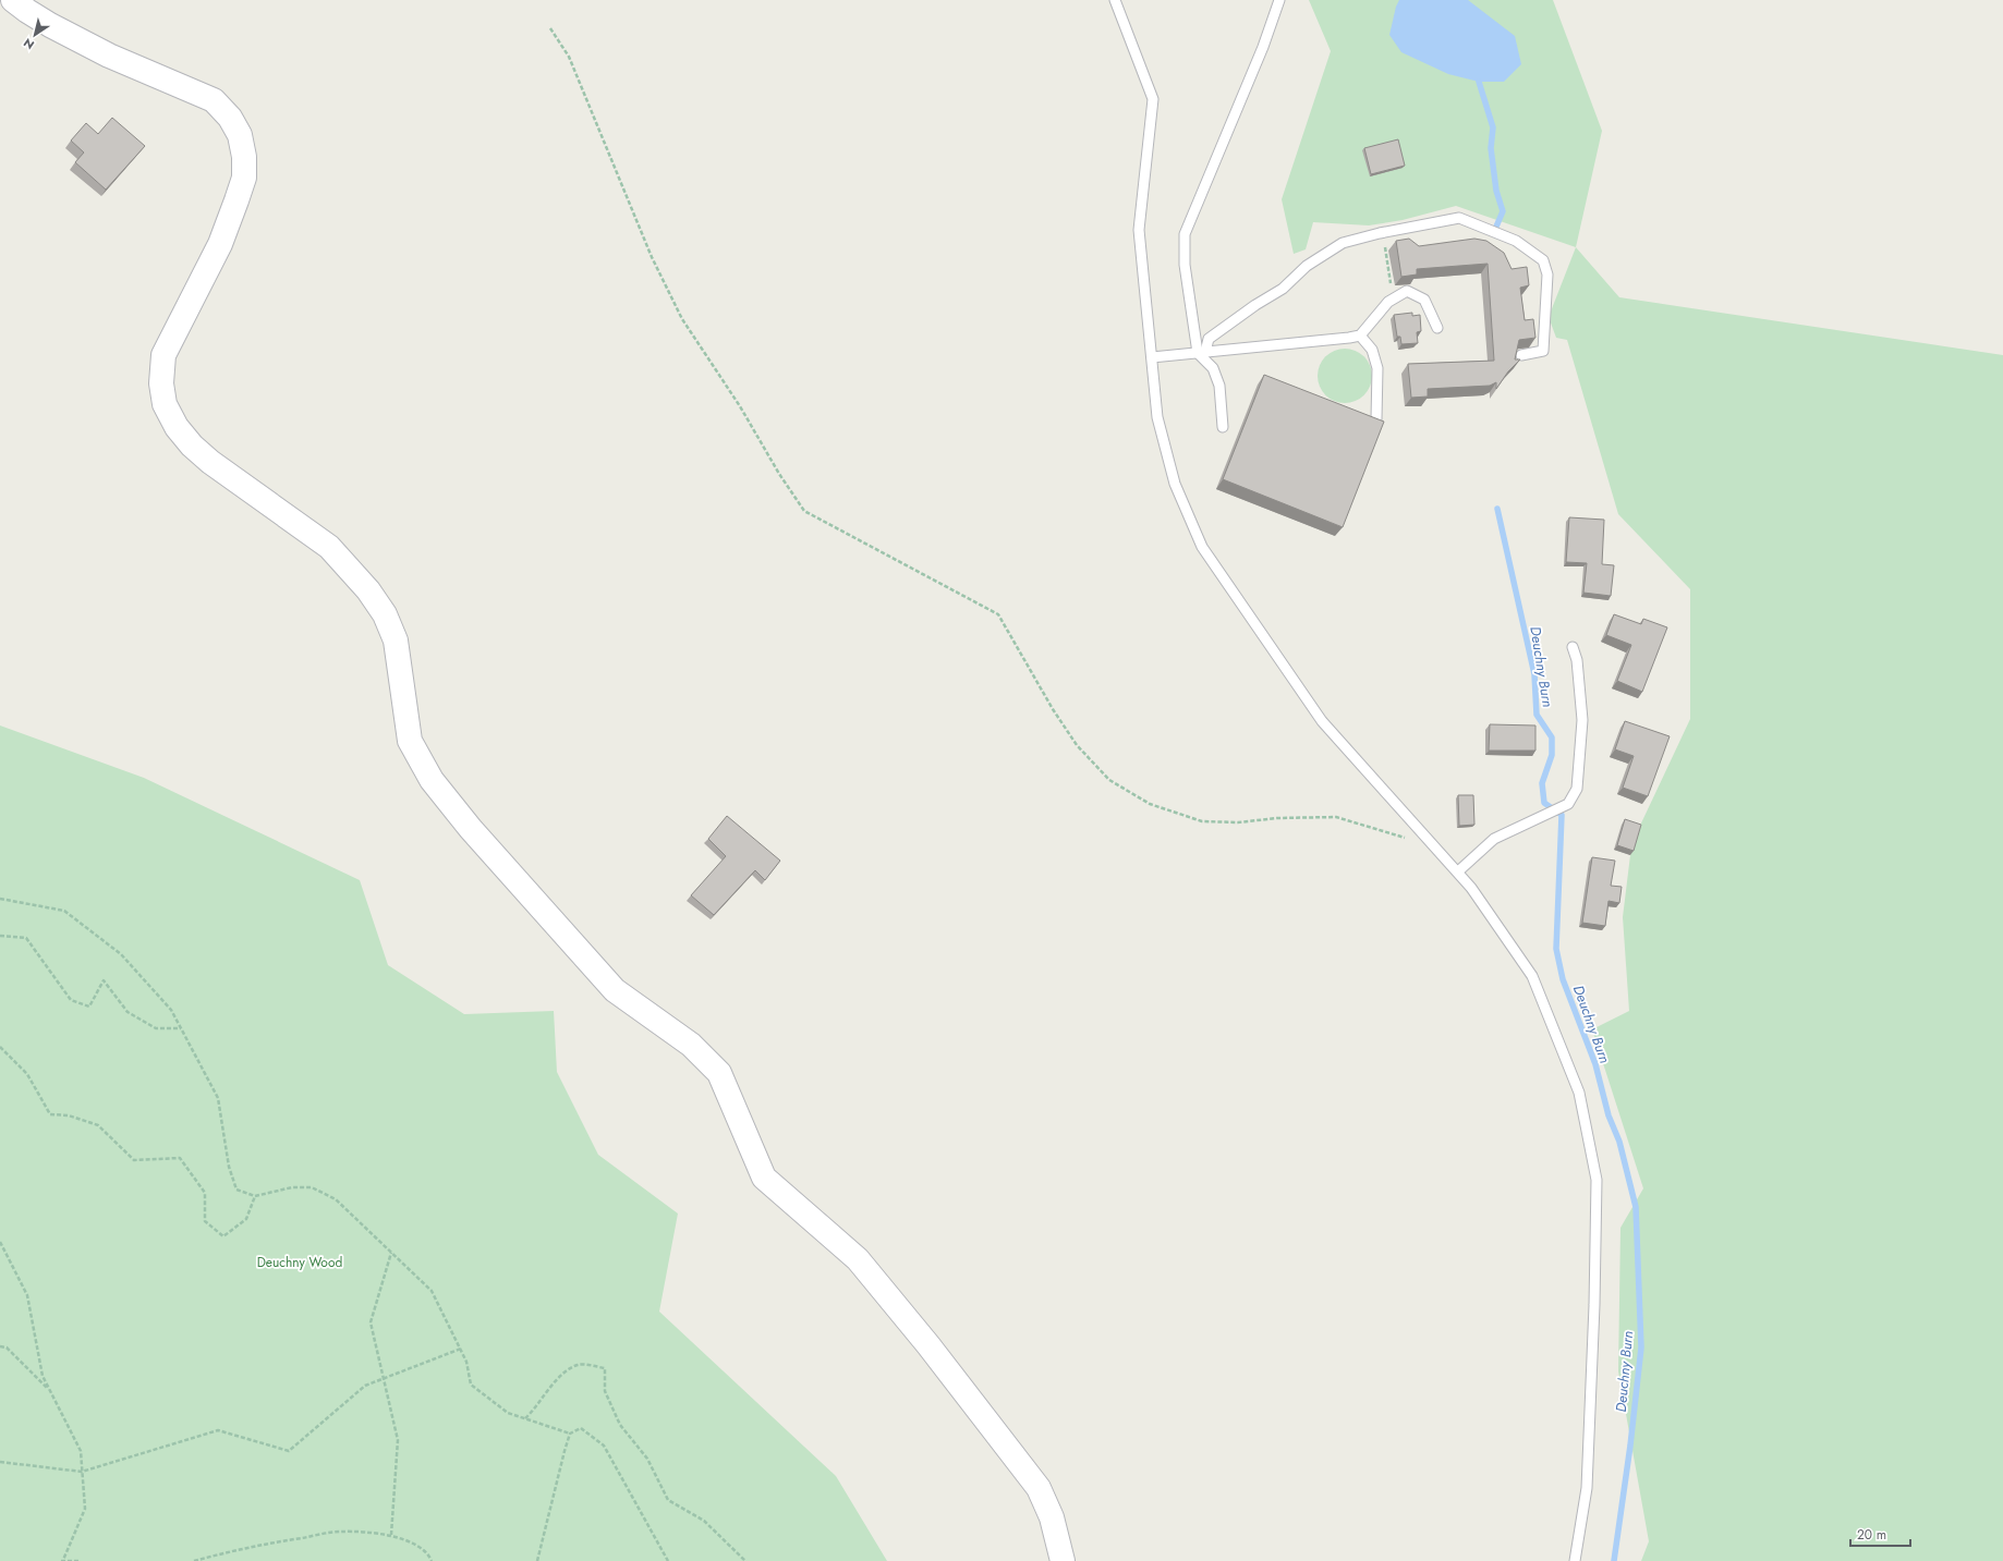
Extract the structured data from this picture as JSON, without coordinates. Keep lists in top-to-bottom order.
{
  "water": ["Deuchny Burn"],
  "parks": ["Deuchny Wood"],
  "scale_bar": "20 m",
  "north": "bottom left"
}
